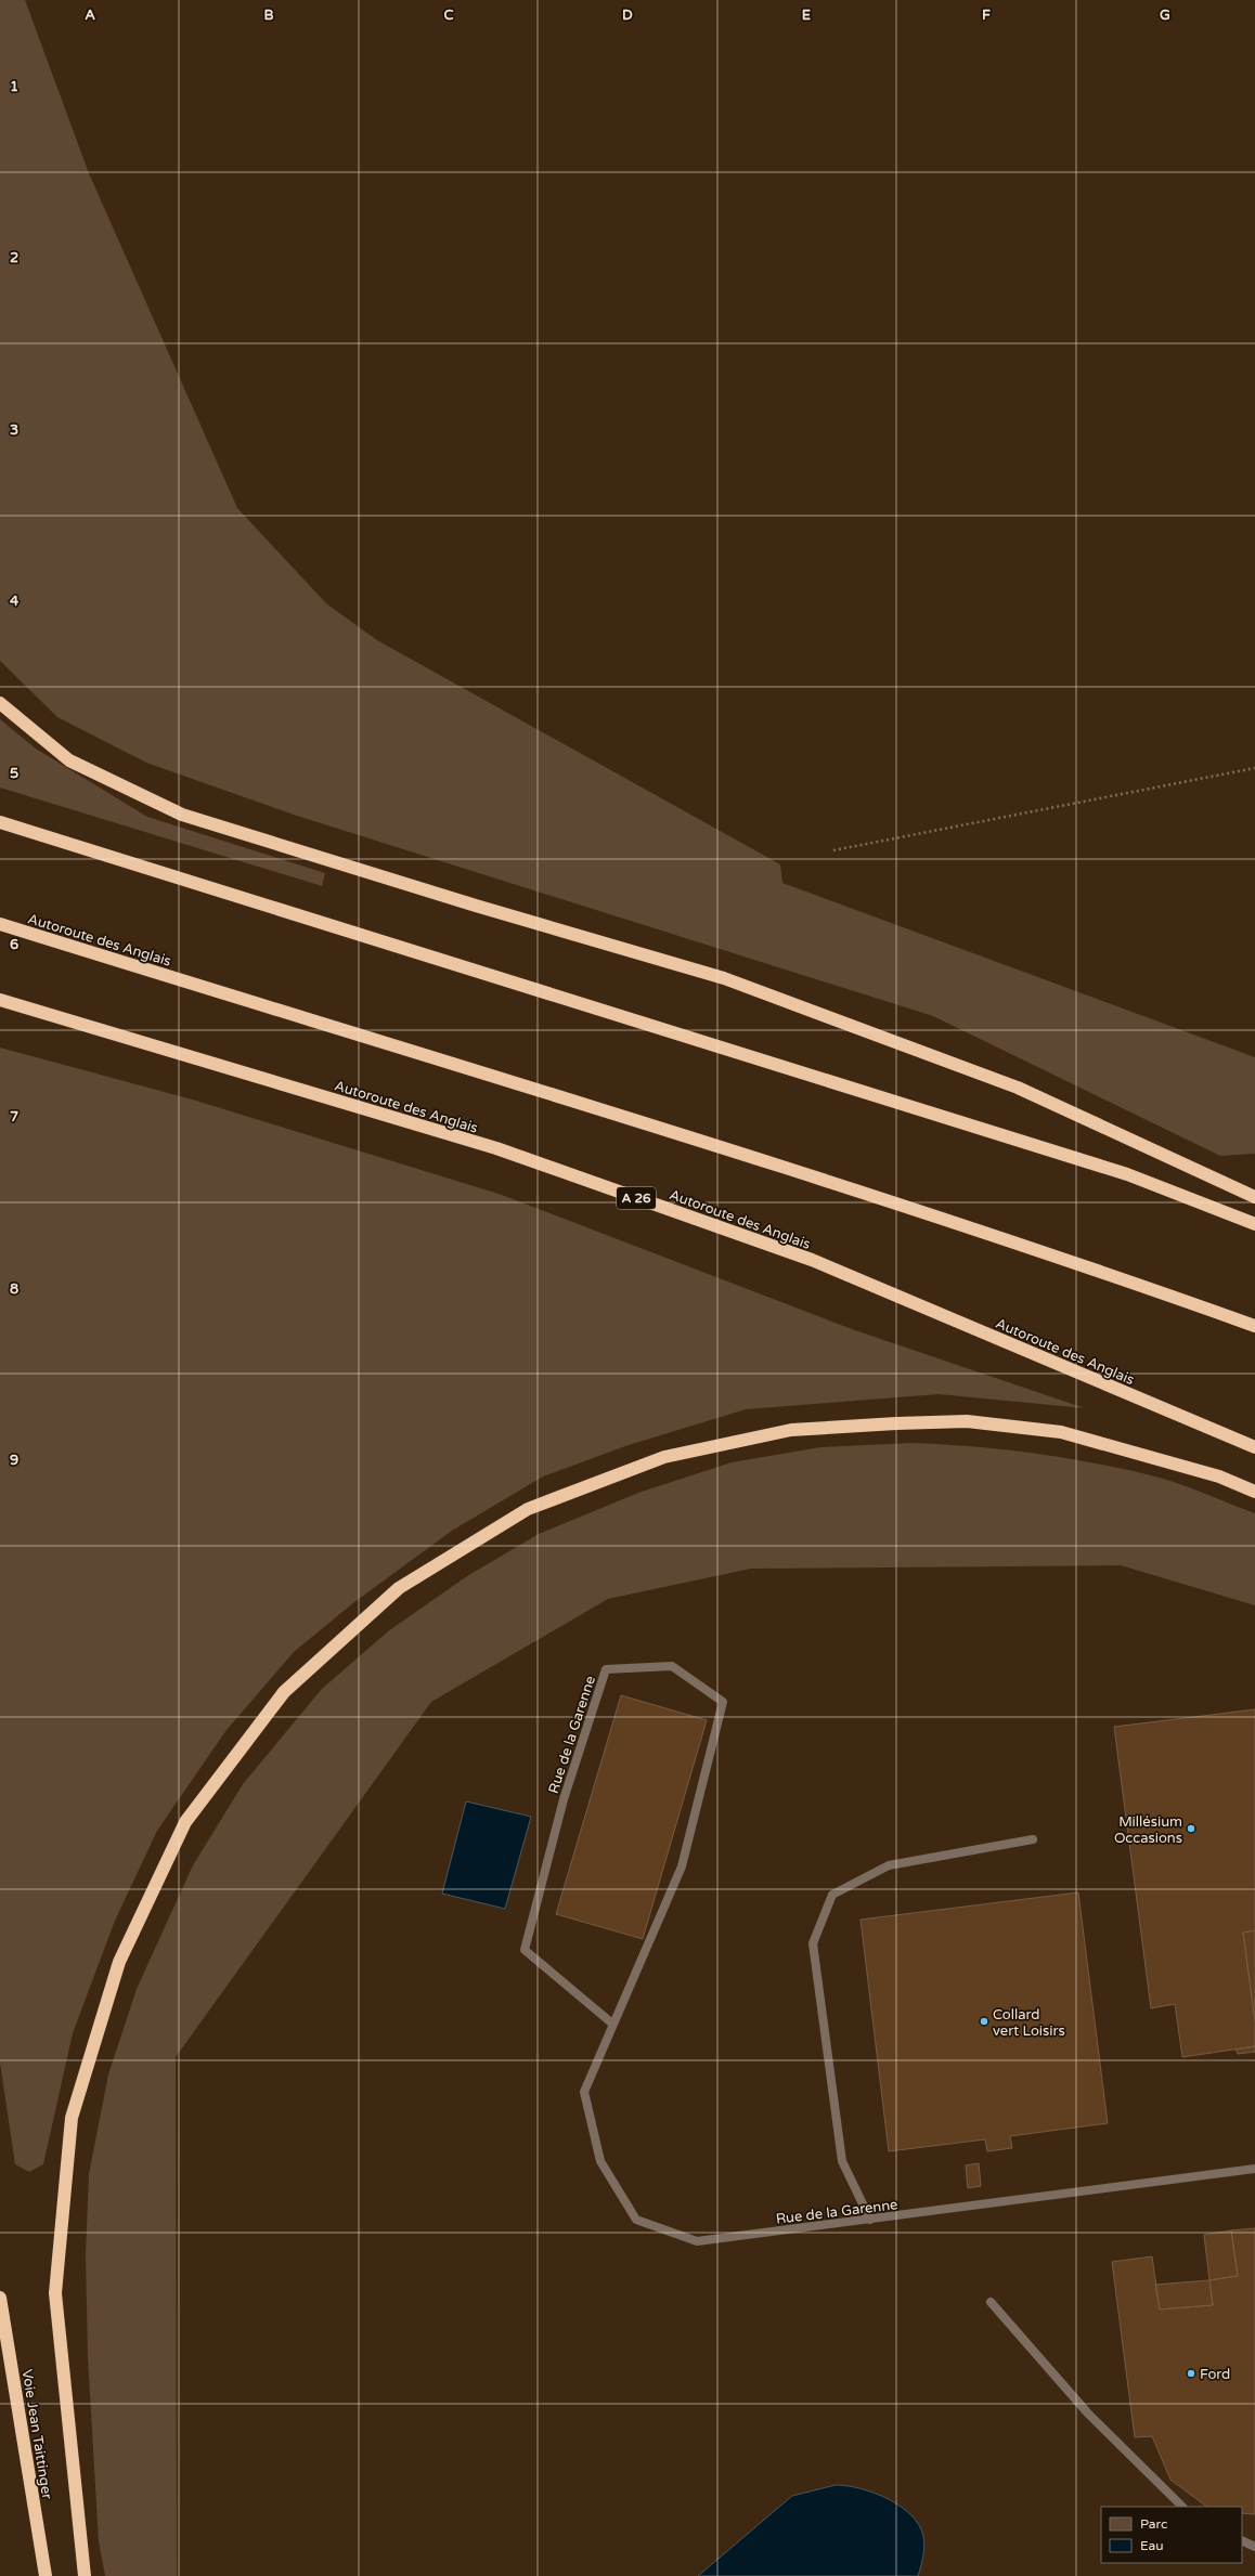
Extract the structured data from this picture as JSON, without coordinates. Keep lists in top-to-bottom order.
{
  "streets": {
    "highway": ["Autoroute des Anglais", "A 26", "Voie Jean Taittinger"],
    "lane": ["Rue de la Garenne"]
  },
  "places": ["Millésium Occasions", "Collard vert Loisirs", "Ford"],
  "legend": ["Parc", "Eau"],
  "grid": {
    "columns": [
      "A",
      "B",
      "C",
      "D",
      "E",
      "F",
      "G"
    ],
    "rows": [
      "1",
      "2",
      "3",
      "4",
      "5",
      "6",
      "7",
      "8",
      "9"
    ]
  }
}
